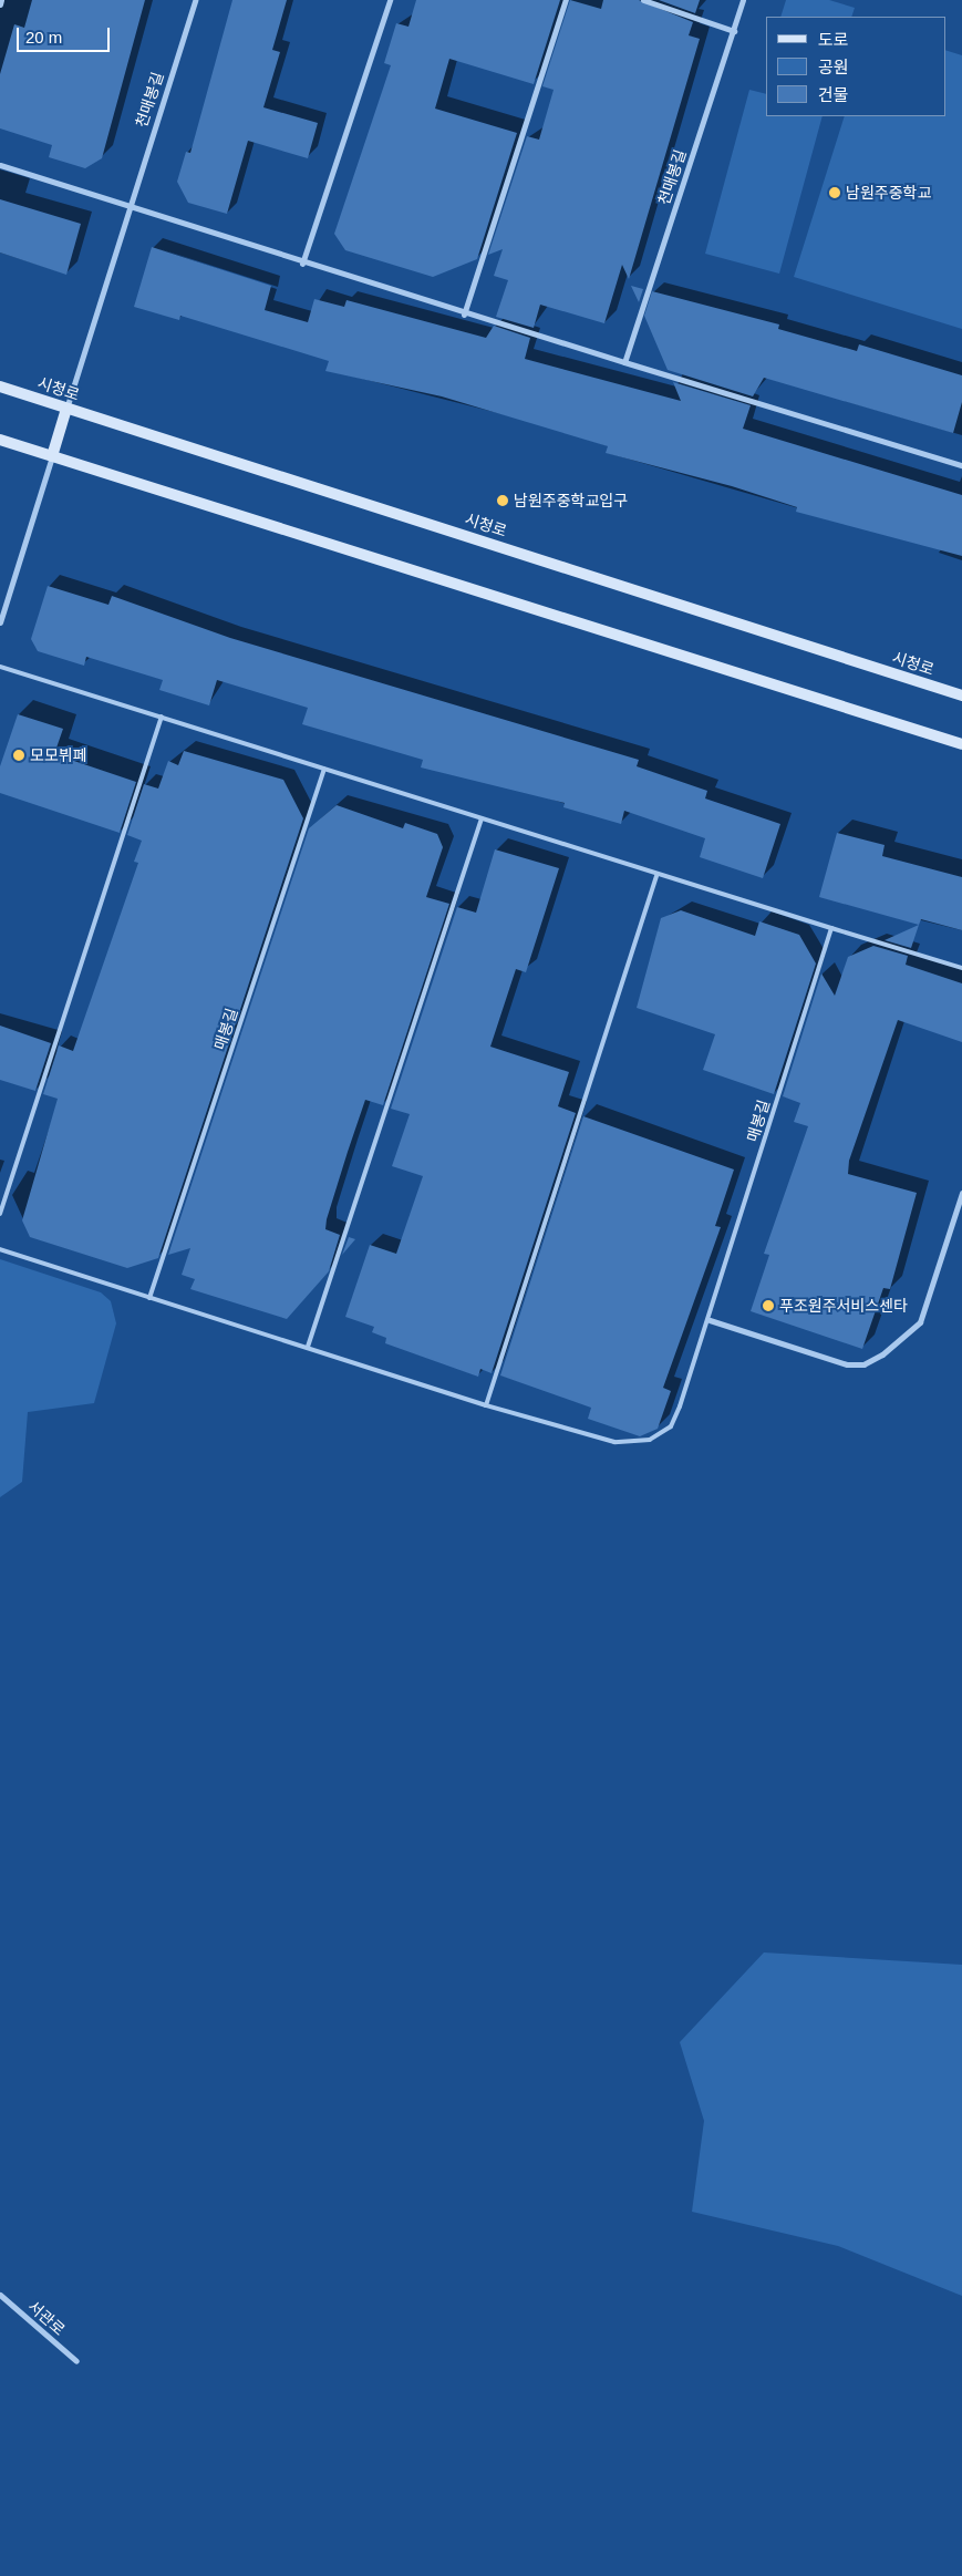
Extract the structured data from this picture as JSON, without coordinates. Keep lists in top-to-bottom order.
{
  "streets": {
    "street": ["천매봉길", "시청로", "서관로"],
    "lane": ["매봉길"]
  },
  "crossings": [
    ["천매봉길", "시청로"]
  ],
  "places": [
    "남원주중학교",
    "남원주중학교입구",
    "모모뷔페",
    "푸조원주서비스센타"
  ],
  "legend": ["도로", "공원", "건물"],
  "scale_bar": "20 m"
}
